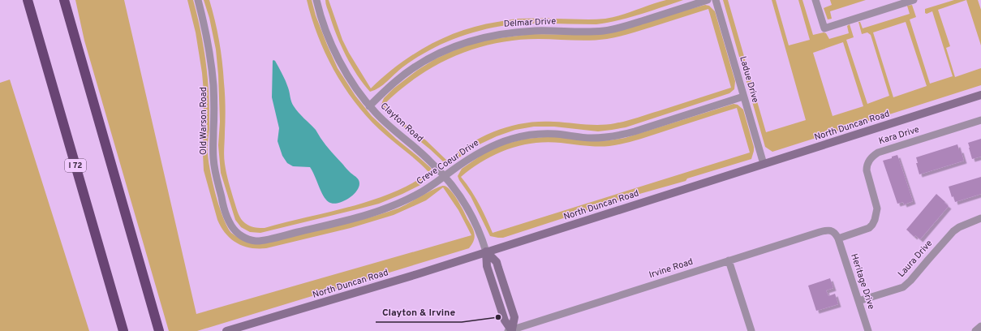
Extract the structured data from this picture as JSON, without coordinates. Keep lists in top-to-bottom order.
{
  "streets": {
    "highway": ["I 72"],
    "main road": ["North Duncan Road"],
    "street": [
      "Delmar Drive",
      "Ladue Drive",
      "Old Warson Road",
      "Clayton Road",
      "Kara Drive",
      "Creve Coeur Drive",
      "Laura Drive",
      "Irvine Road",
      "Heritage Drive"
    ]
  },
  "crossings": [
    ["Delmar Drive", "Clayton Road"],
    ["Ladue Drive", "North Duncan Road"],
    ["Ladue Drive", "Creve Coeur Drive"],
    ["Old Warson Road", "Creve Coeur Drive"],
    ["Clayton Road", "North Duncan Road"],
    ["Clayton Road", "Creve Coeur Drive"],
    ["Kara Drive", "Irvine Road"],
    ["Kara Drive", "Heritage Drive"],
    ["Laura Drive", "Heritage Drive"],
    ["Irvine Road", "Heritage Drive"]
  ],
  "places": ["Clayton & Irvine"]
}
